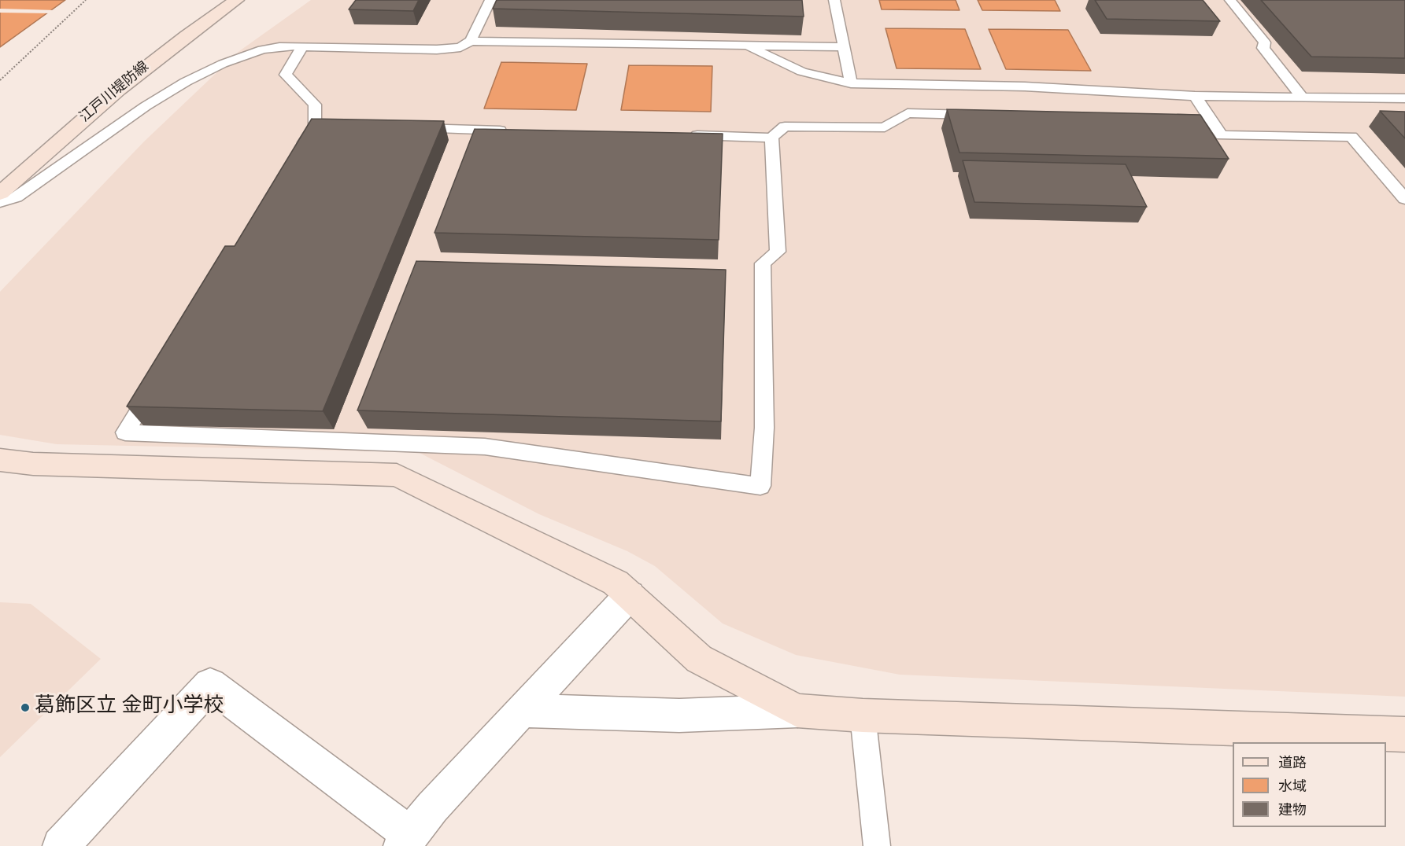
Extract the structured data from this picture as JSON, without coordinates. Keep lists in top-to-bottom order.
{
  "streets": {
    "street": ["江戸川堤防線"]
  },
  "places": ["葛飾区立 金町小学校"],
  "legend": ["道路", "水域", "建物"]
}
